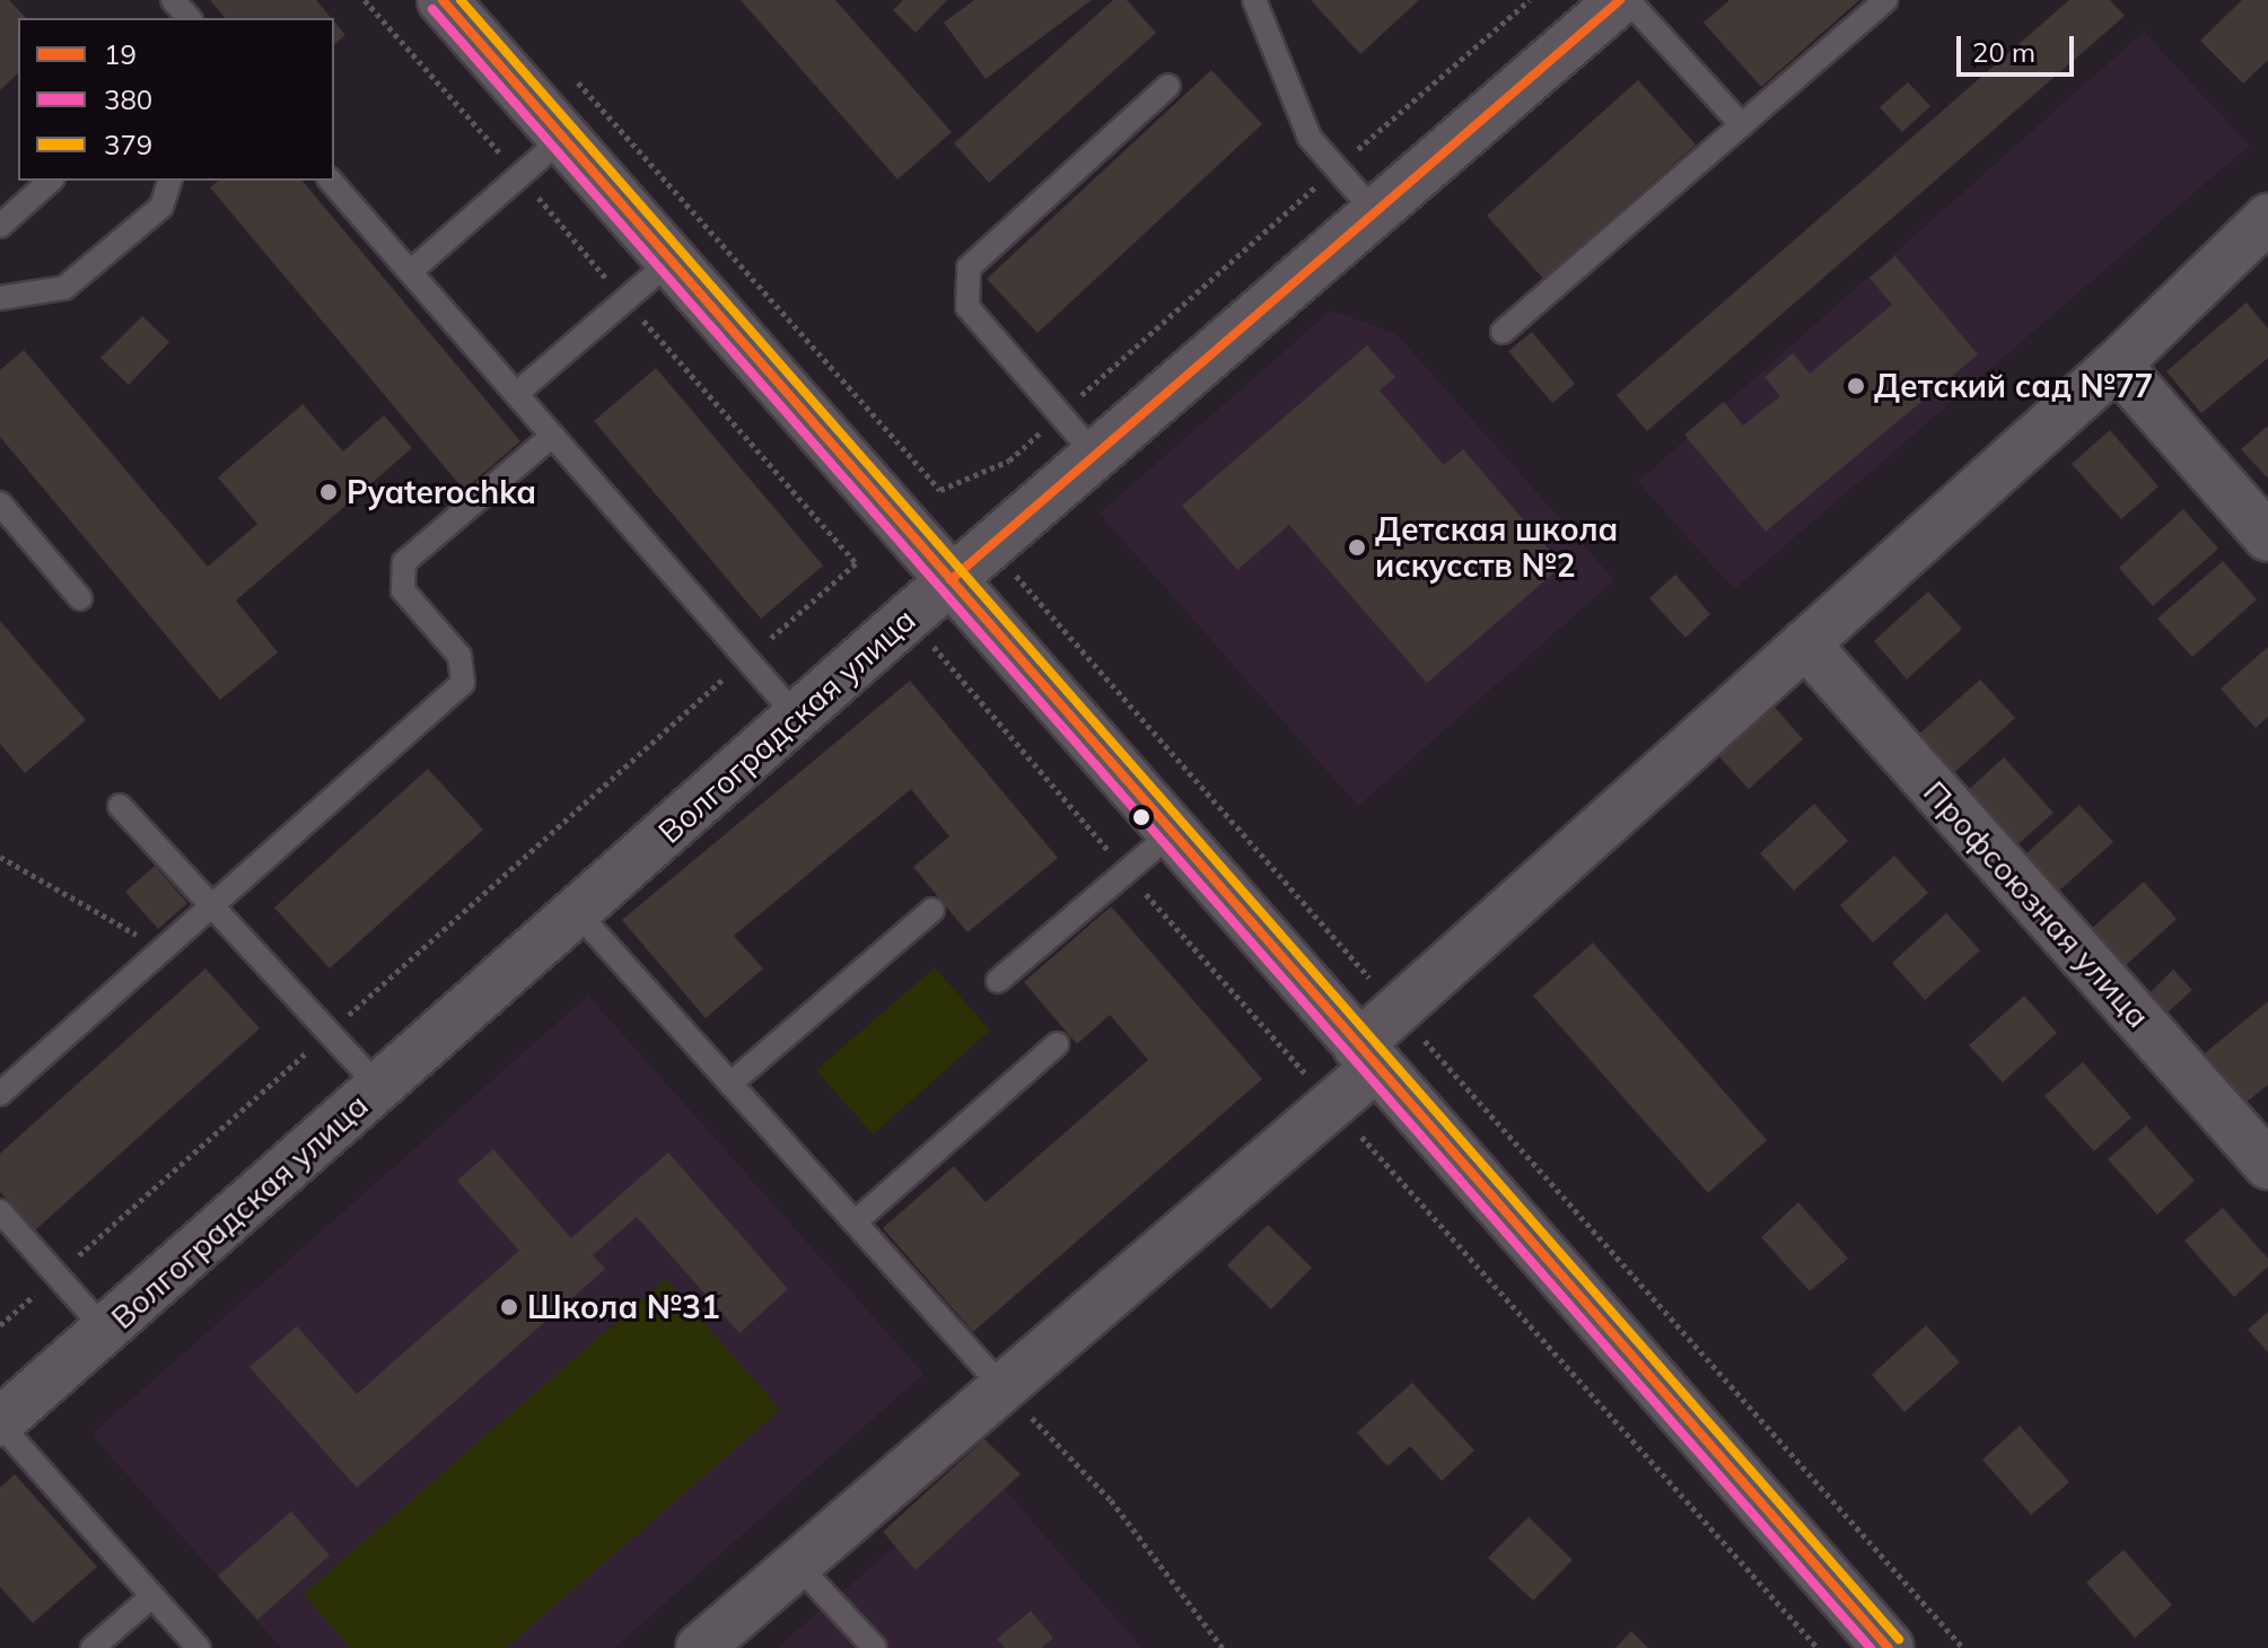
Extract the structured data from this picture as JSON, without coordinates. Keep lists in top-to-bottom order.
{
  "streets": {
    "street": ["Волгоградская улица", "Профсоюзная улица"]
  },
  "places": [
    "Детский сад №77",
    "Pyaterochka",
    "Детская школа искусств №2",
    "Школа №31"
  ],
  "lines": ["transit line 19", "transit line 379", "transit line 380"],
  "legend": ["19", "380", "379"],
  "scale_bar": "20 m"
}
